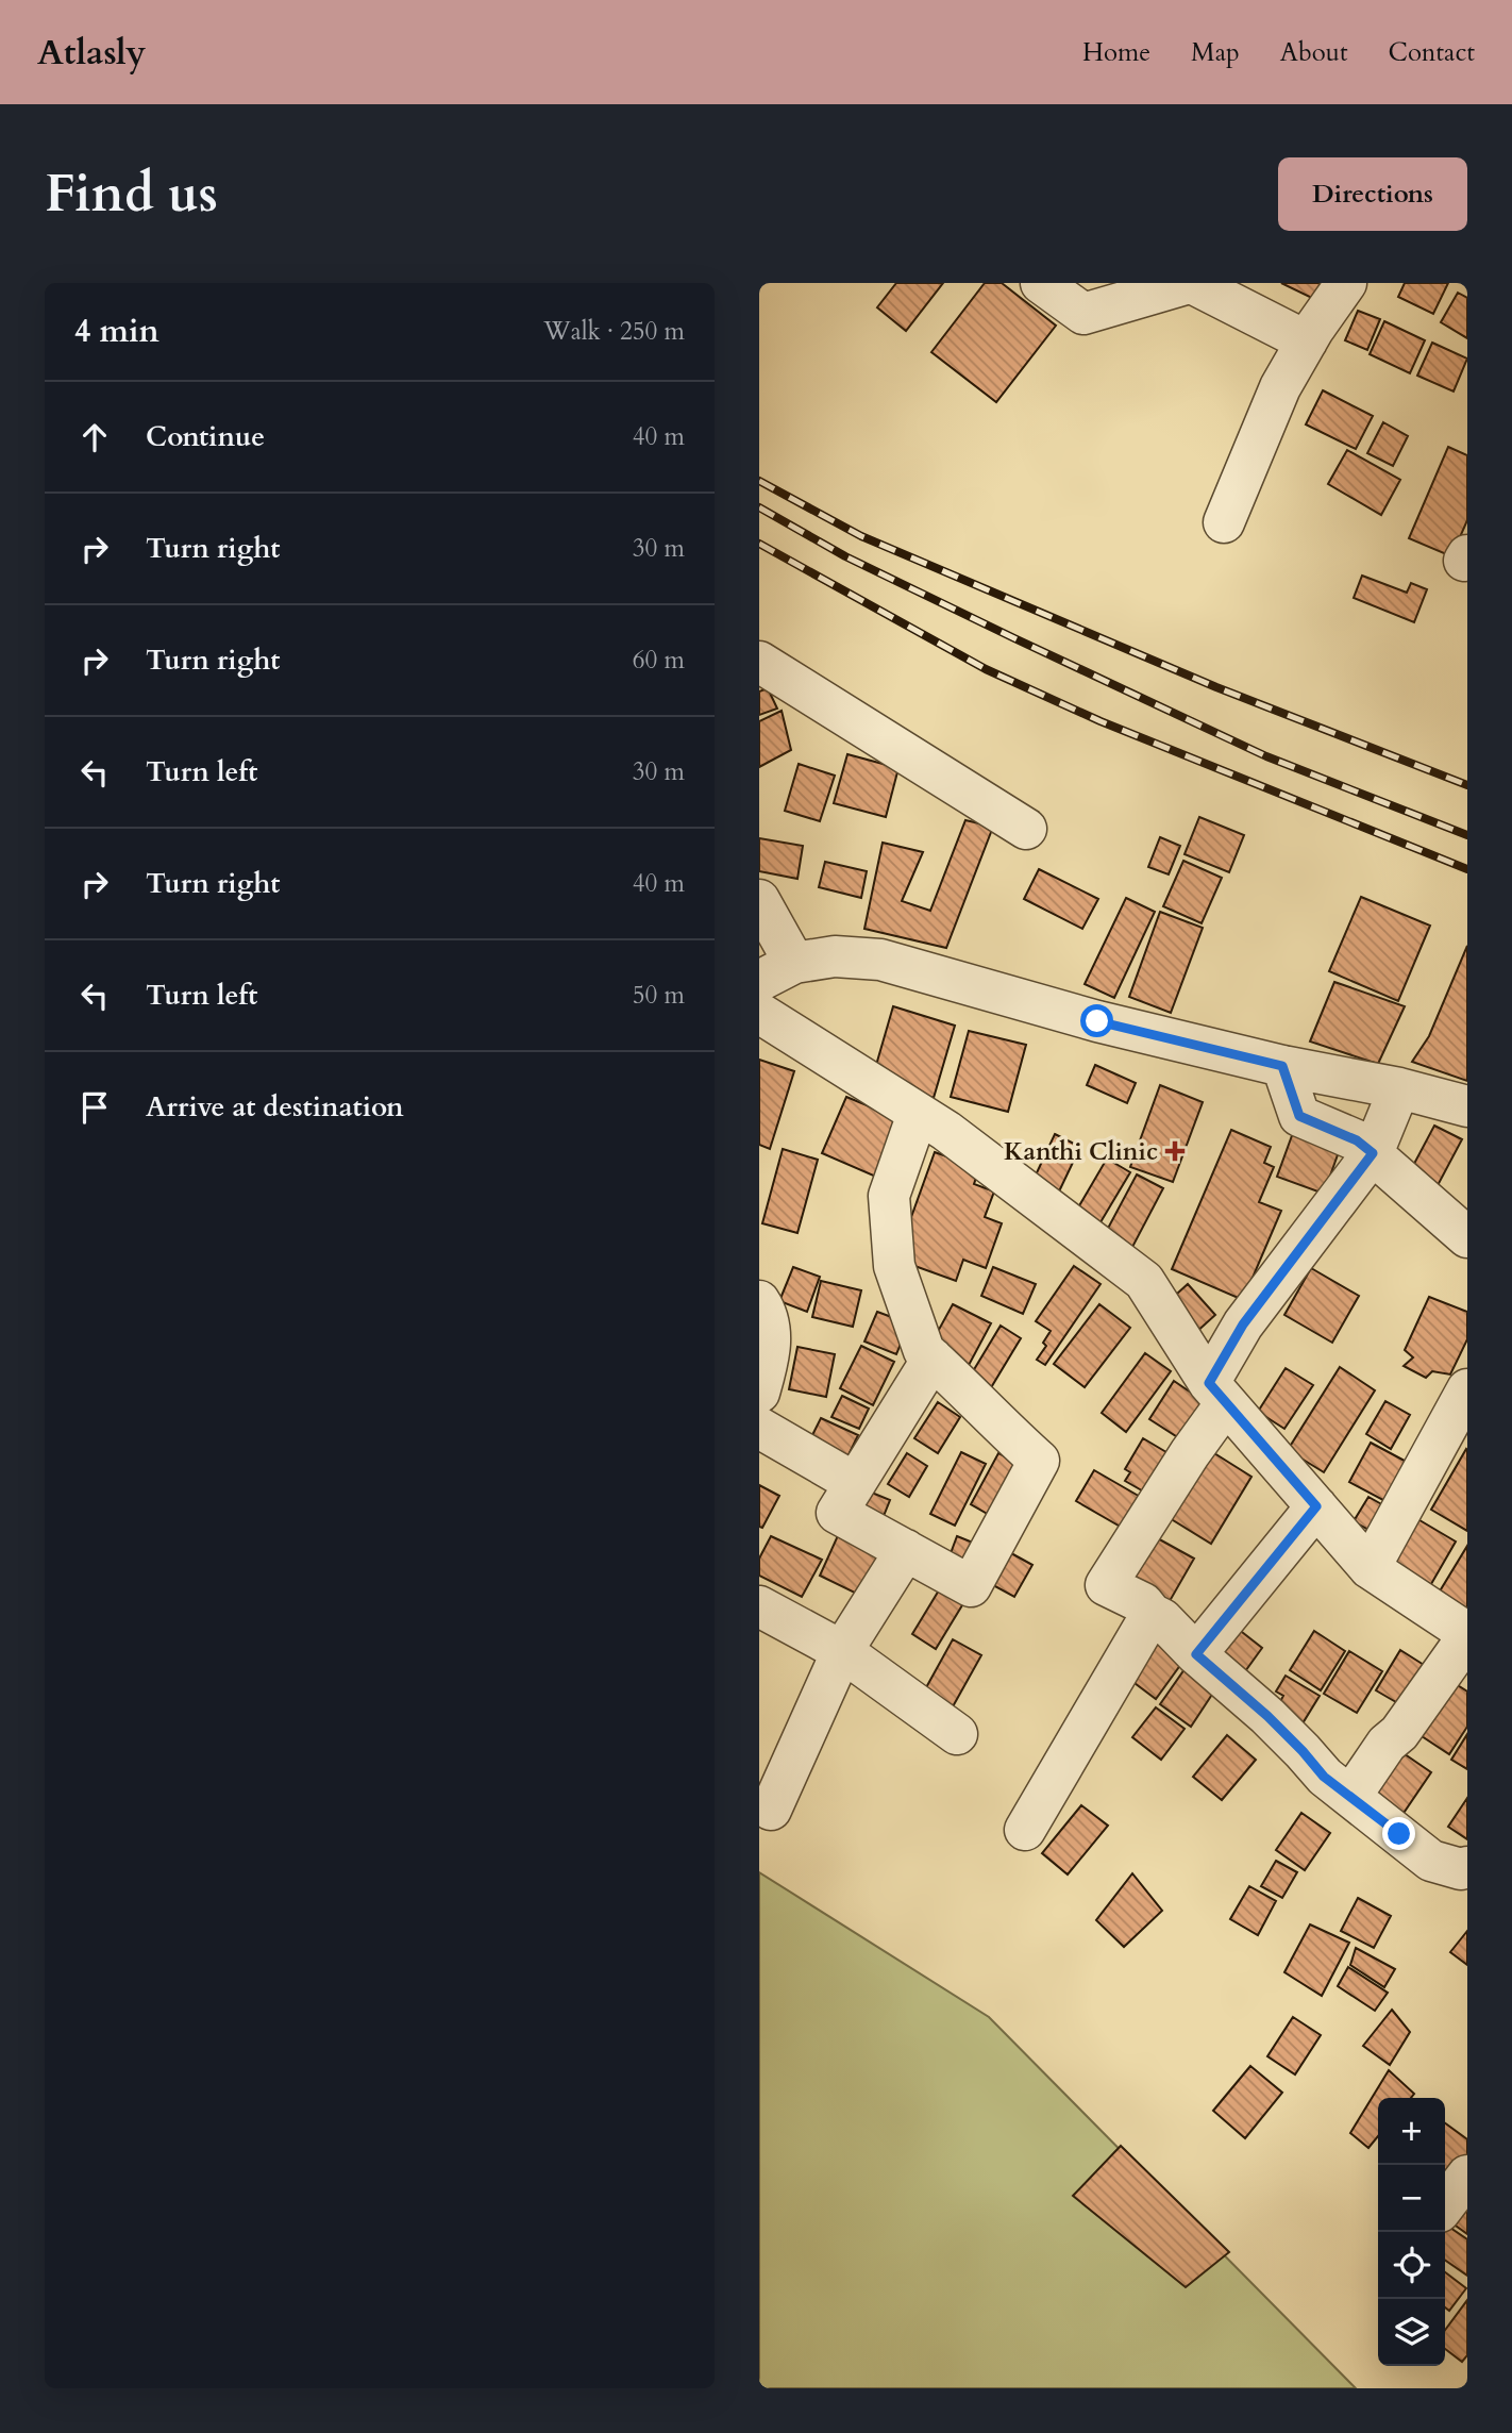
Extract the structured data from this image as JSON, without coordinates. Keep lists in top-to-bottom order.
{
  "places": {
    "health": ["Kanthi Clinic"]
  },
  "page": {
    "header": "Atlasly",
    "nav": [
      "Home",
      "Map",
      "About",
      "Contact"
    ],
    "buttons": "Directions",
    "title": "Find us",
    "heading": ["4 min", "Walk · 250 m"],
    "list": [
      ["Continue", "40 m"],
      ["Turn right", "30 m"],
      ["Turn right", "60 m"],
      ["Turn left", "30 m"],
      ["Turn right", "40 m"],
      ["Turn left", "50 m"],
      "Arrive at destination"
    ],
    "map_buttons": ["+", "−"]
  }
}
